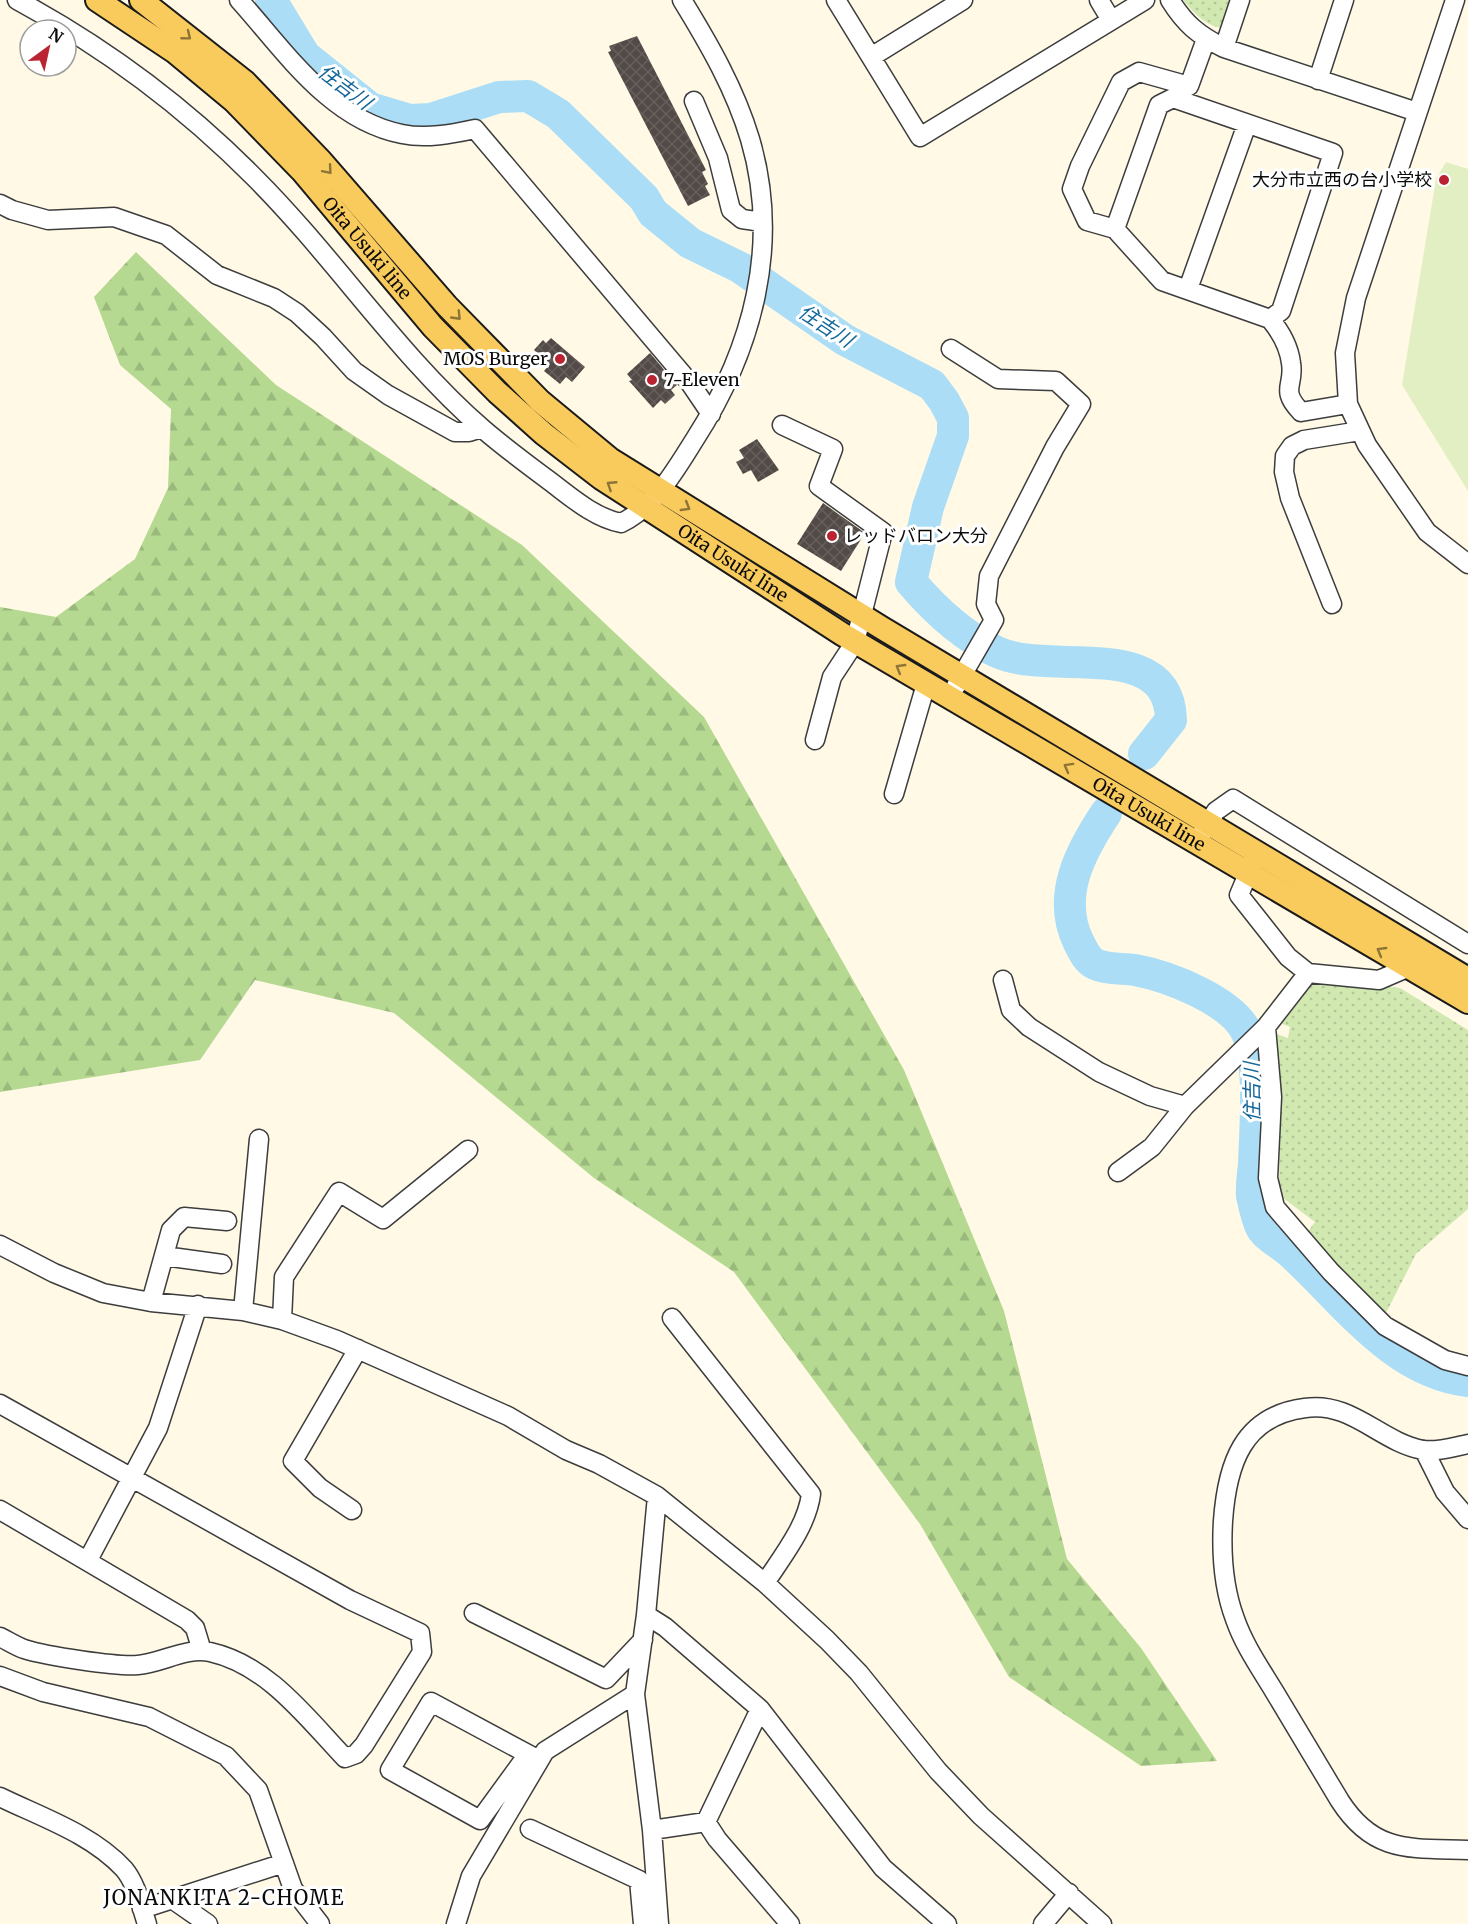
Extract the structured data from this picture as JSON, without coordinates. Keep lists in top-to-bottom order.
{
  "streets": {
    "main road": ["Oita Usuki line"]
  },
  "districts": ["JONANKITA 2-CHOME"],
  "water": ["住吉川"],
  "places": [
    "大分市立西の台小学校",
    "MOS Burger",
    "7-Eleven",
    "レッドバロン大分"
  ],
  "north": "top right"
}
